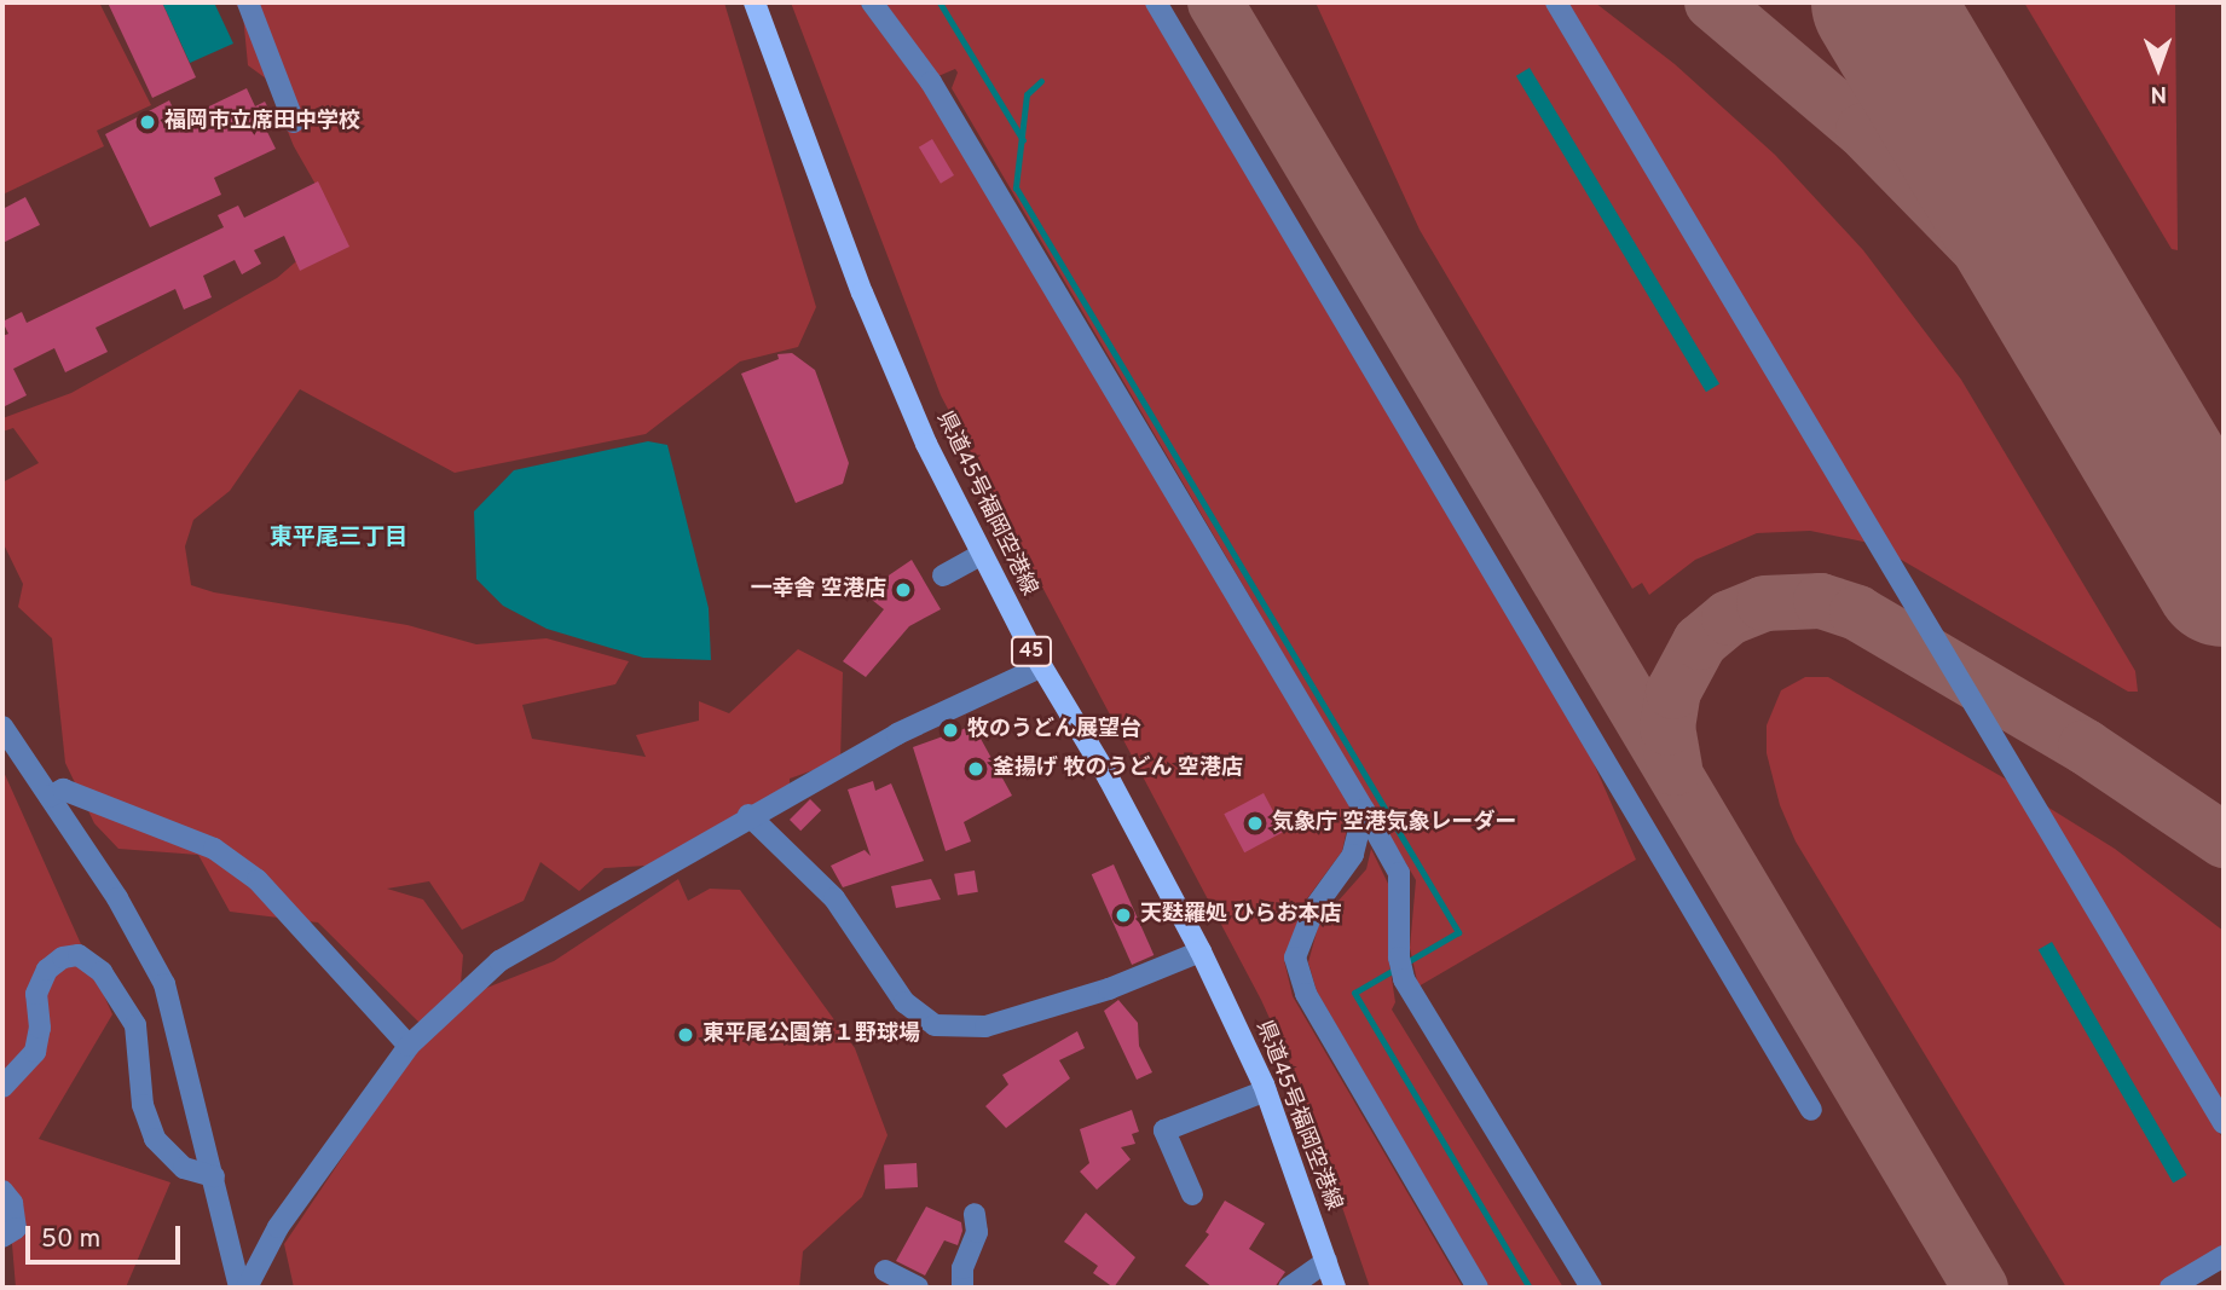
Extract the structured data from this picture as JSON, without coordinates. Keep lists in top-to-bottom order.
{
  "streets": {
    "main road": ["県道45号福岡空港線", "45"]
  },
  "districts": ["東平尾三丁目"],
  "places": [
    "福岡市立席田中学校",
    "一幸舎 空港店",
    "牧のうどん展望台",
    "釜揚げ 牧のうどん 空港店",
    "気象庁 空港気象レーダー",
    "天麩羅処 ひらお本店",
    "東平尾公園第１野球場"
  ],
  "scale_bar": "50 m",
  "north": "bottom"
}
